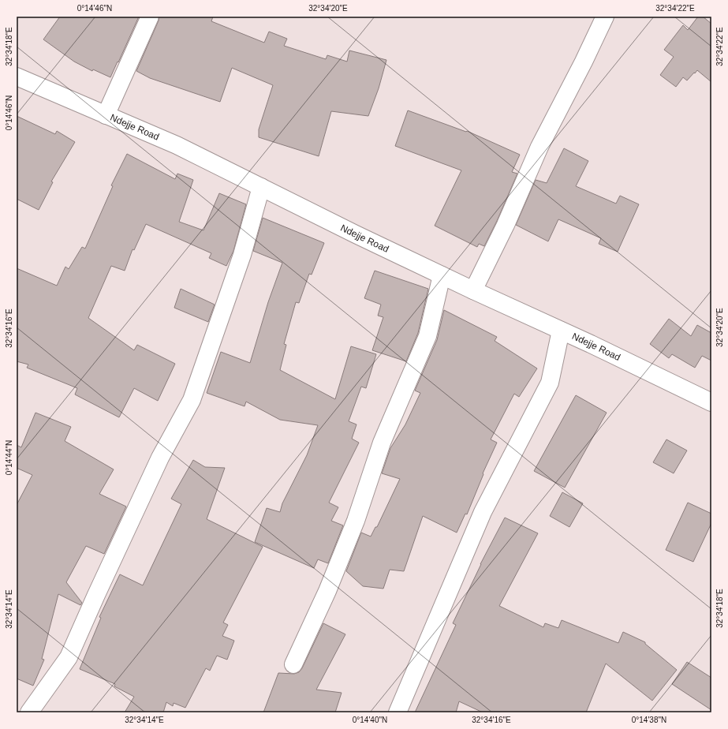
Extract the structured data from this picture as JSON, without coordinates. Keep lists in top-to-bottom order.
{
  "streets": {
    "street": ["Ndejje Road"]
  },
  "coordinates": [
    "0°14'46\"N",
    "32°34'20\"E",
    "32°34'22\"E",
    "32°34'18\"E",
    "32°34'16\"E",
    "0°14'44\"N",
    "32°34'14\"E",
    "0°14'40\"N",
    "0°14'38\"N"
  ]
}
